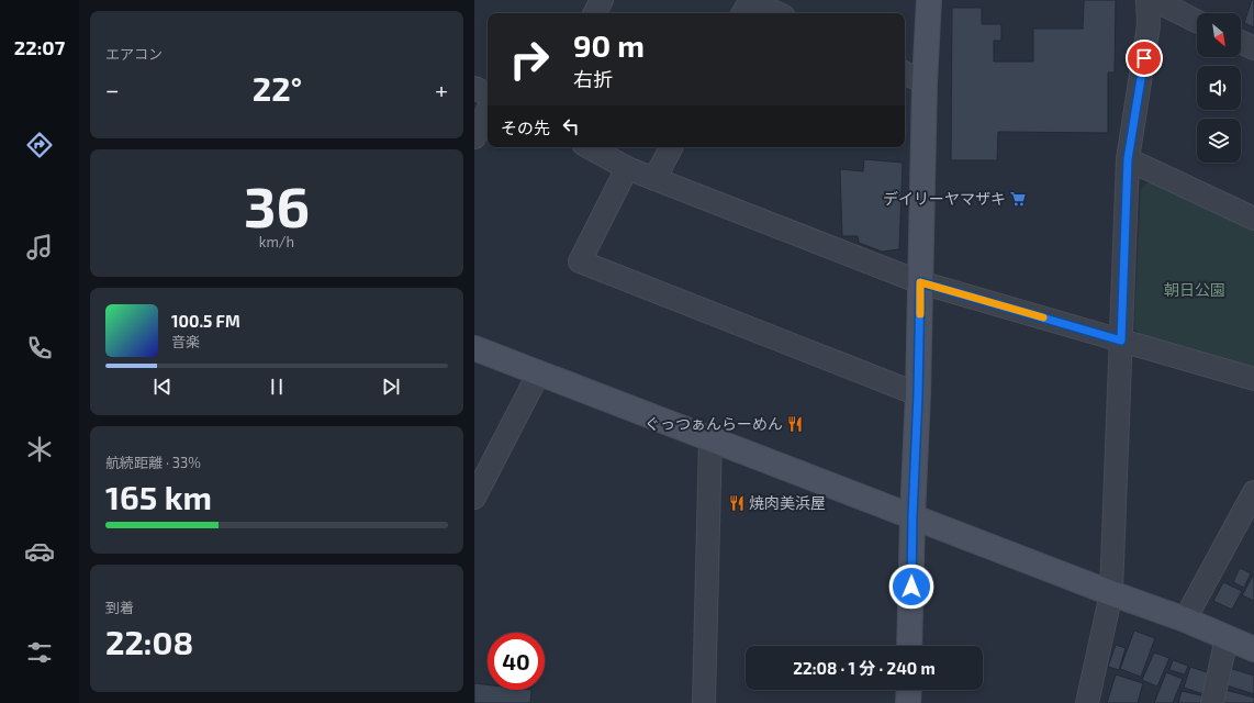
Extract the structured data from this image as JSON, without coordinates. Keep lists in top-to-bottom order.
{
  "parks": ["朝日公園"],
  "places": {
    "supermarket": ["デイリーヤマザキ"],
    "restaurant": ["ぐっつぁんらーめん", "焼肉美浜屋"]
  },
  "north": "bottom right",
  "page": {
    "tabs": "22:07",
    "tile": [
      "エアコン",
      ["36", "km/h"],
      ["航続距離 · 33%", "165 km"],
      ["到着", "22:08"]
    ],
    "turn": ["90 m", "右折"],
    "heat": ["−", "22°", "+"],
    "then": "その先",
    "song": ["100.5 FM", "音楽"],
    "limit": "40",
    "trip": "22:08 · 1 分 · 240 m"
  }
}
